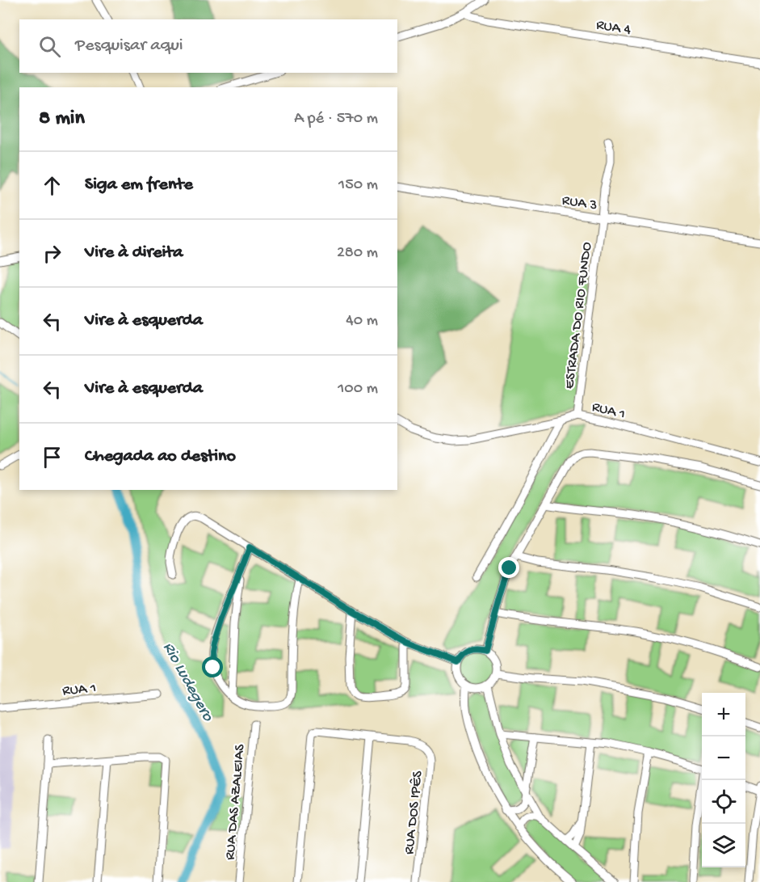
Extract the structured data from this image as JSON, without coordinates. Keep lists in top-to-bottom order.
{
  "streets": {
    "street": [
      "RUA 4",
      "RUA 3",
      "ESTRADA DO RIO FUNDO",
      "RUA 1",
      "RUA DAS AZALEIAS",
      "RUA DOS IPÊS"
    ]
  },
  "crossings": [
    ["RUA 3", "ESTRADA DO RIO FUNDO"],
    ["ESTRADA DO RIO FUNDO", "RUA 1"]
  ],
  "water": ["Rio Ludegero"],
  "page": {
    "search": "Pesquisar aqui",
    "heading": ["8 min", "A pé · 570 m"],
    "list": [
      ["Siga em frente", "150 m"],
      ["Vire à direita", "280 m"],
      ["Vire à esquerda", "40 m"],
      ["Vire à esquerda", "100 m"],
      "Chegada ao destino"
    ],
    "map_buttons": ["+", "−"]
  }
}
